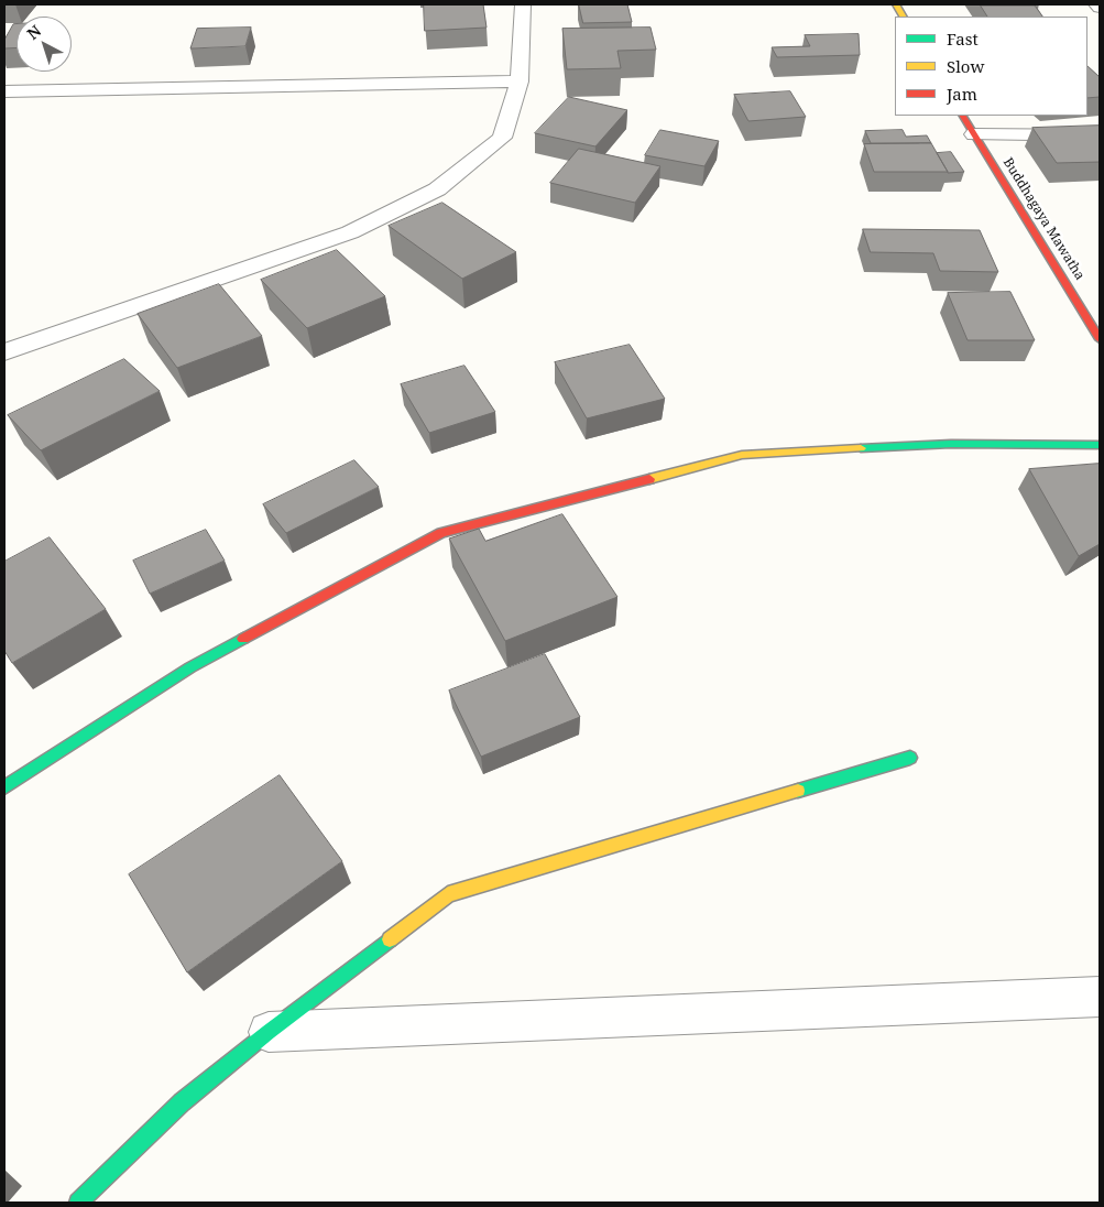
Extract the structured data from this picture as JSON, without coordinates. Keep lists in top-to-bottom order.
{
  "streets": {
    "street": ["Buddhagaya Mawatha"]
  },
  "legend": ["Fast", "Slow", "Jam"],
  "north": "top left"
}
